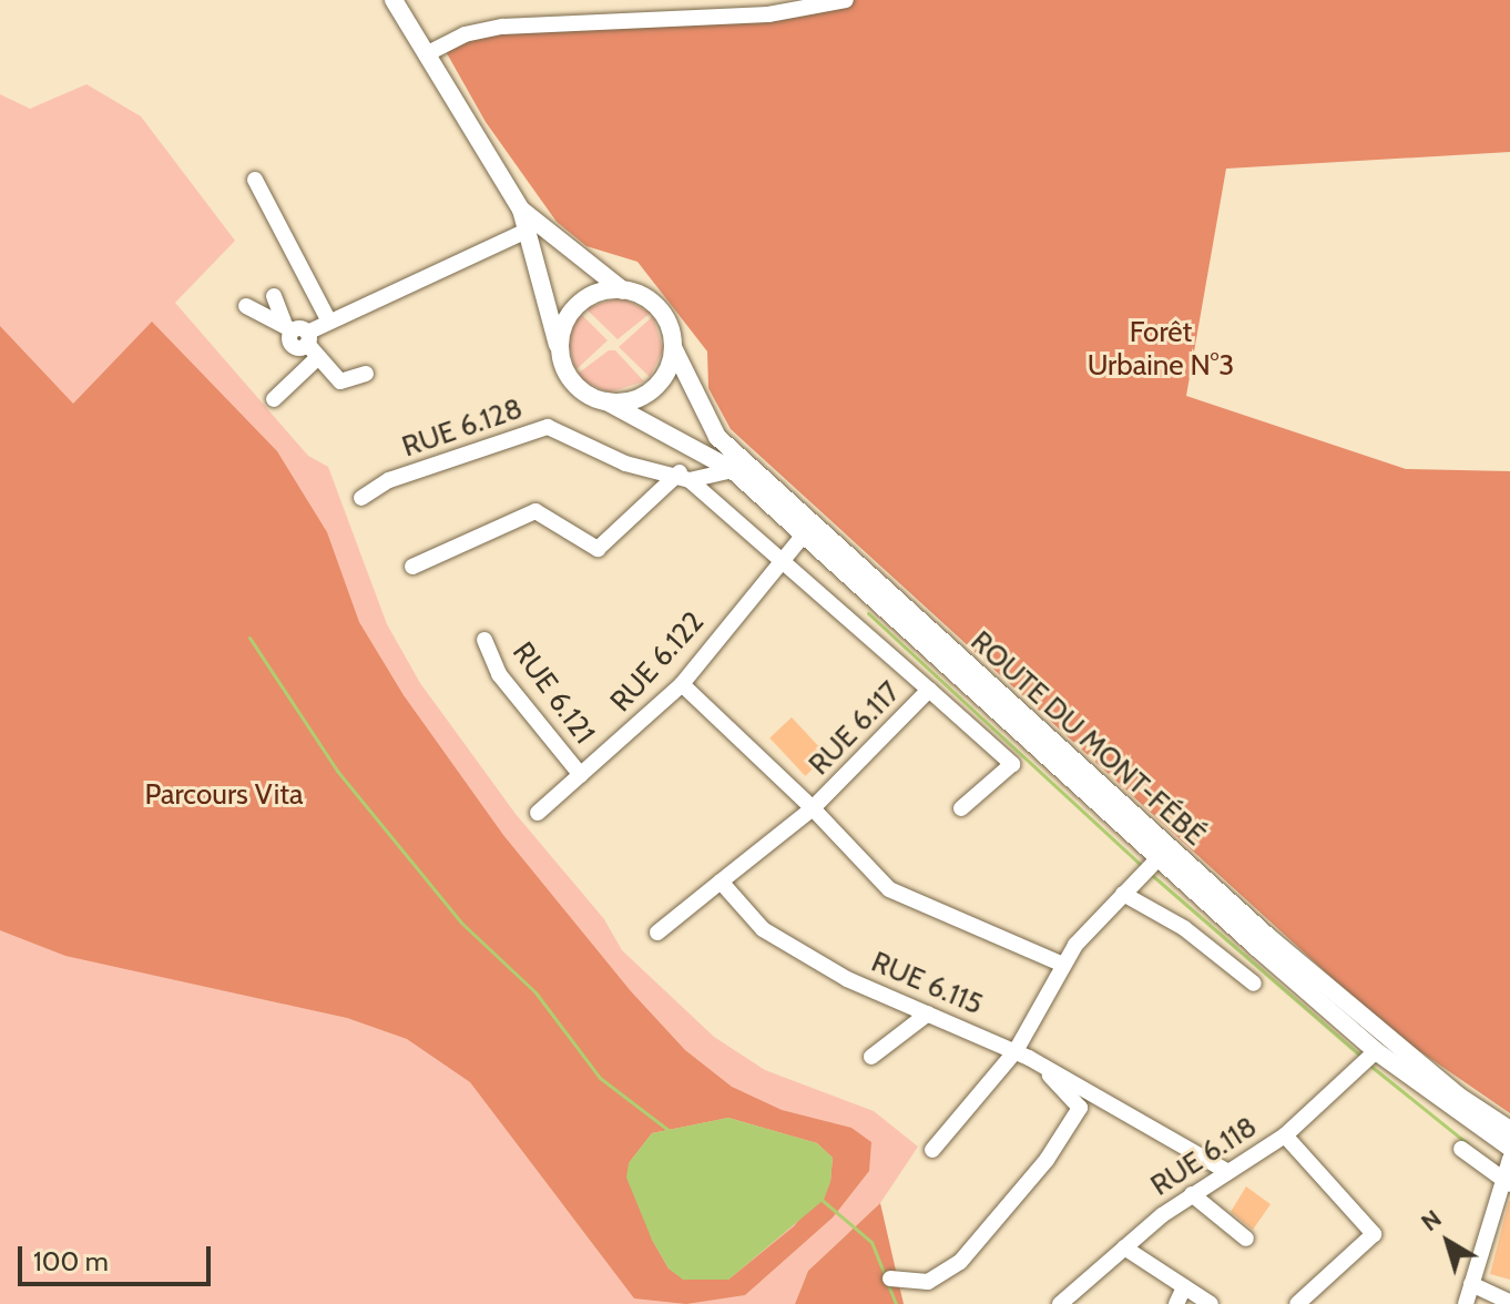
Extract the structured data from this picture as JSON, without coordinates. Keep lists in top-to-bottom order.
{
  "streets": {
    "street": [
      "RUE 6.128",
      "RUE 6.122",
      "RUE 6.121",
      "RUE 6.117",
      "ROUTE DU MONT-FÉBÉ",
      "RUE 6.115",
      "RUE 6.118"
    ]
  },
  "crossings": [
    ["RUE 6.128", "RUE 6.117"],
    ["RUE 6.128", "ROUTE DU MONT-FÉBÉ"],
    ["RUE 6.122", "RUE 6.121"],
    ["RUE 6.122", "RUE 6.117"],
    ["RUE 6.122", "ROUTE DU MONT-FÉBÉ"],
    ["ROUTE DU MONT-FÉBÉ", "RUE 6.118"],
    ["RUE 6.115", "RUE 6.118"]
  ],
  "parks": ["Forêt Urbaine N°3", "Parcours Vita"],
  "scale_bar": "100 m",
  "north": "top left"
}
